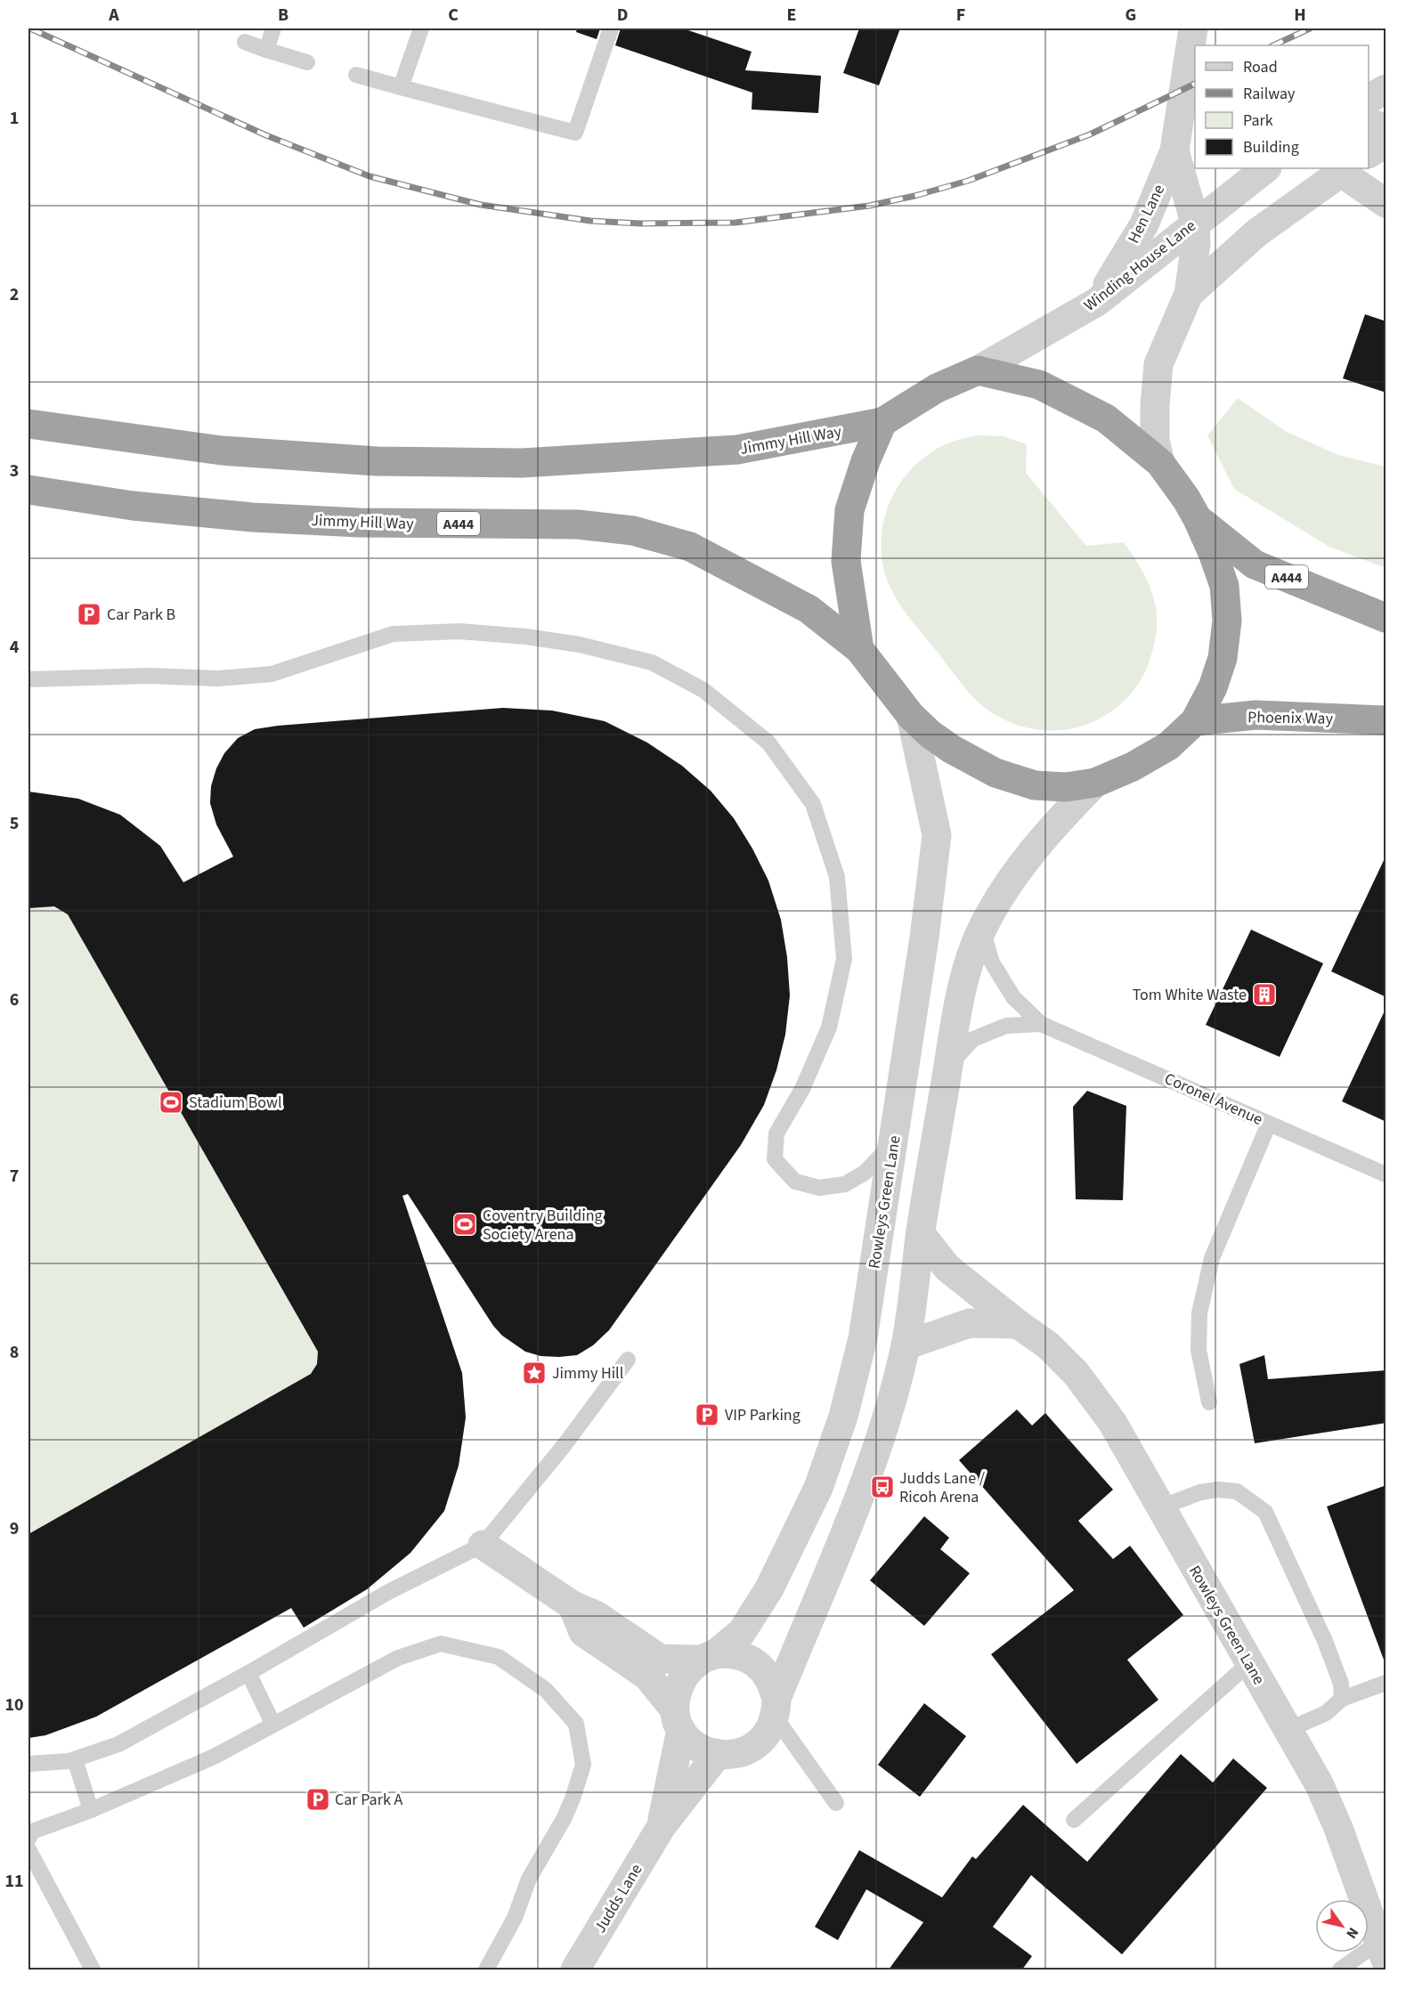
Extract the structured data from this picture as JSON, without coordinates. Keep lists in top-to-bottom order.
{
  "streets": {
    "highway": ["Jimmy Hill Way", "A444", "Phoenix Way"],
    "street": [
      "Hen Lane",
      "Winding House Lane",
      "Rowleys Green Lane",
      "Judds Lane"
    ],
    "lane": ["Coronel Avenue"]
  },
  "crossings": [
    ["Hen Lane", "Winding House Lane"],
    ["Jimmy Hill Way", "A444"],
    ["Jimmy Hill Way", "Phoenix Way"],
    ["Jimmy Hill Way", "Rowleys Green Lane"],
    ["Rowleys Green Lane", "Judds Lane"]
  ],
  "places": {
    "parking": ["Car Park B", "VIP Parking", "Car Park A"],
    "building": ["Tom White Waste"],
    "sports": ["Stadium Bowl", "Coventry Building Society Arena"],
    "place": ["Jimmy Hill"],
    "bus stop": ["Judds Lane / Ricoh Arena"]
  },
  "legend": [
    "Road",
    "Railway",
    "Park",
    "Building"
  ],
  "north": "bottom right",
  "grid": {
    "columns": [
      "A",
      "B",
      "C",
      "D",
      "E",
      "F",
      "G",
      "H"
    ],
    "rows": [
      "1",
      "2",
      "3",
      "4",
      "5",
      "6",
      "7",
      "8",
      "9",
      "10",
      "11"
    ]
  }
}
